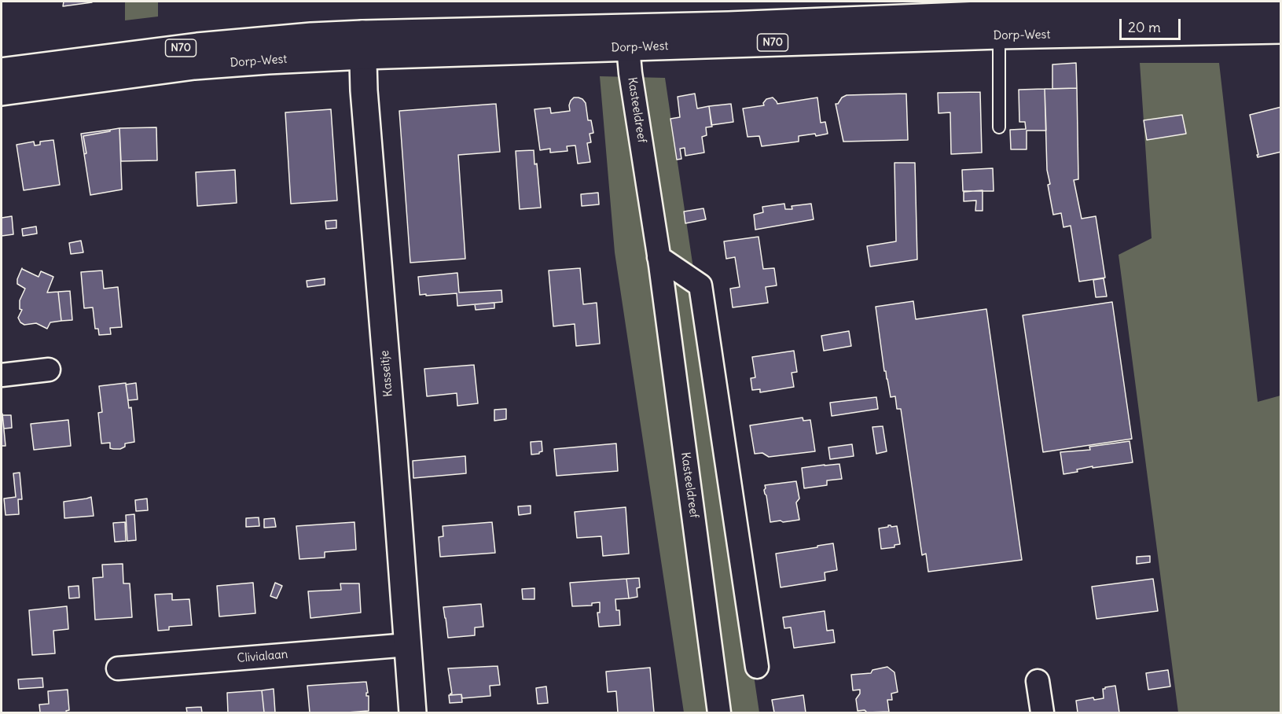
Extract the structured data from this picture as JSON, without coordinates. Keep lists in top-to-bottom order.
{
  "streets": {
    "main road": ["Dorp-West", "N70", "Kasseitje"],
    "street": ["Kasteeldreef", "Clivialaan"]
  },
  "crossings": [
    ["Dorp-West", "Kasteeldreef"],
    ["Dorp-West", "Kasseitje"],
    ["Kasseitje", "Clivialaan"]
  ],
  "scale_bar": "20 m"
}
